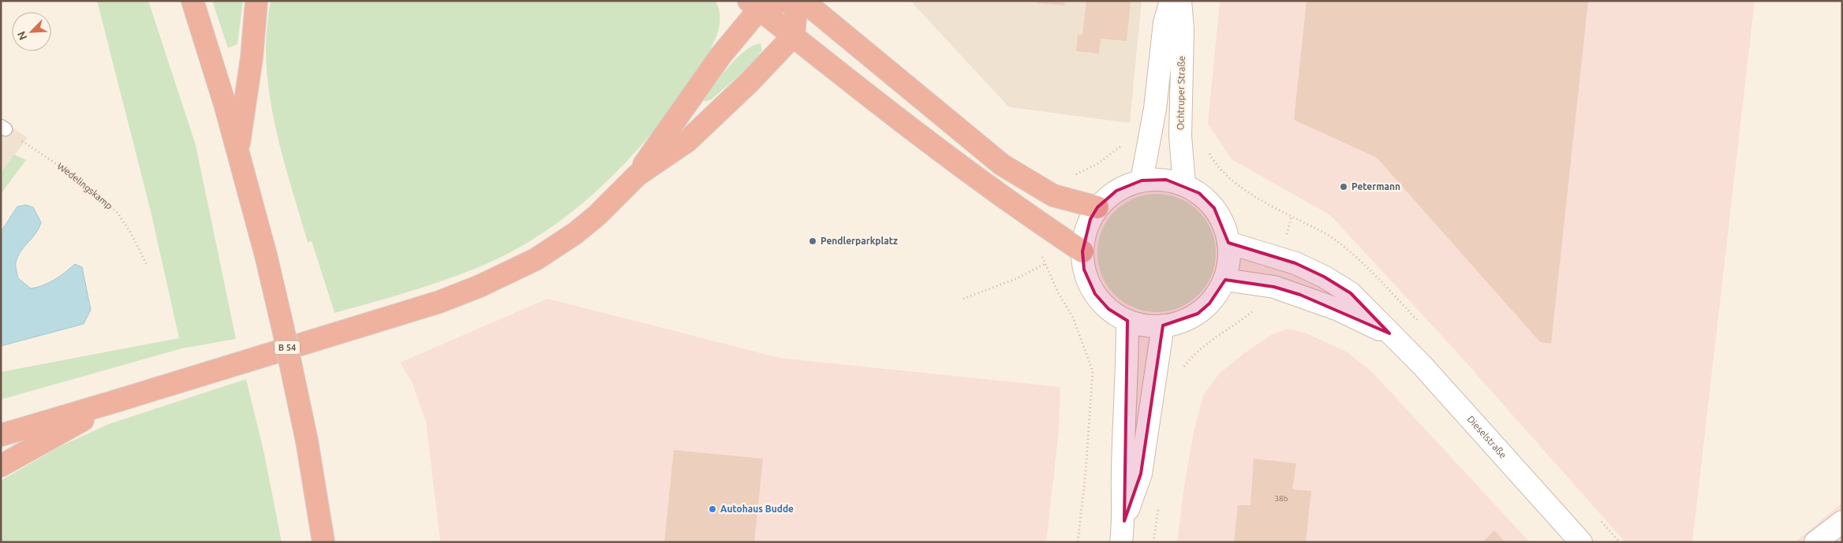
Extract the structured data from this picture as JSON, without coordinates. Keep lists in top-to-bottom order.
{
  "streets": {
    "highway": ["B 54"],
    "main road": ["Ochtruper Straße", "Dieselstraße"],
    "path": ["Wedelingskamp"]
  },
  "places": ["Petermann", "Pendlerparkplatz", "Autohaus Budde"],
  "house_numbers": ["38b"],
  "north": "bottom left"
}
